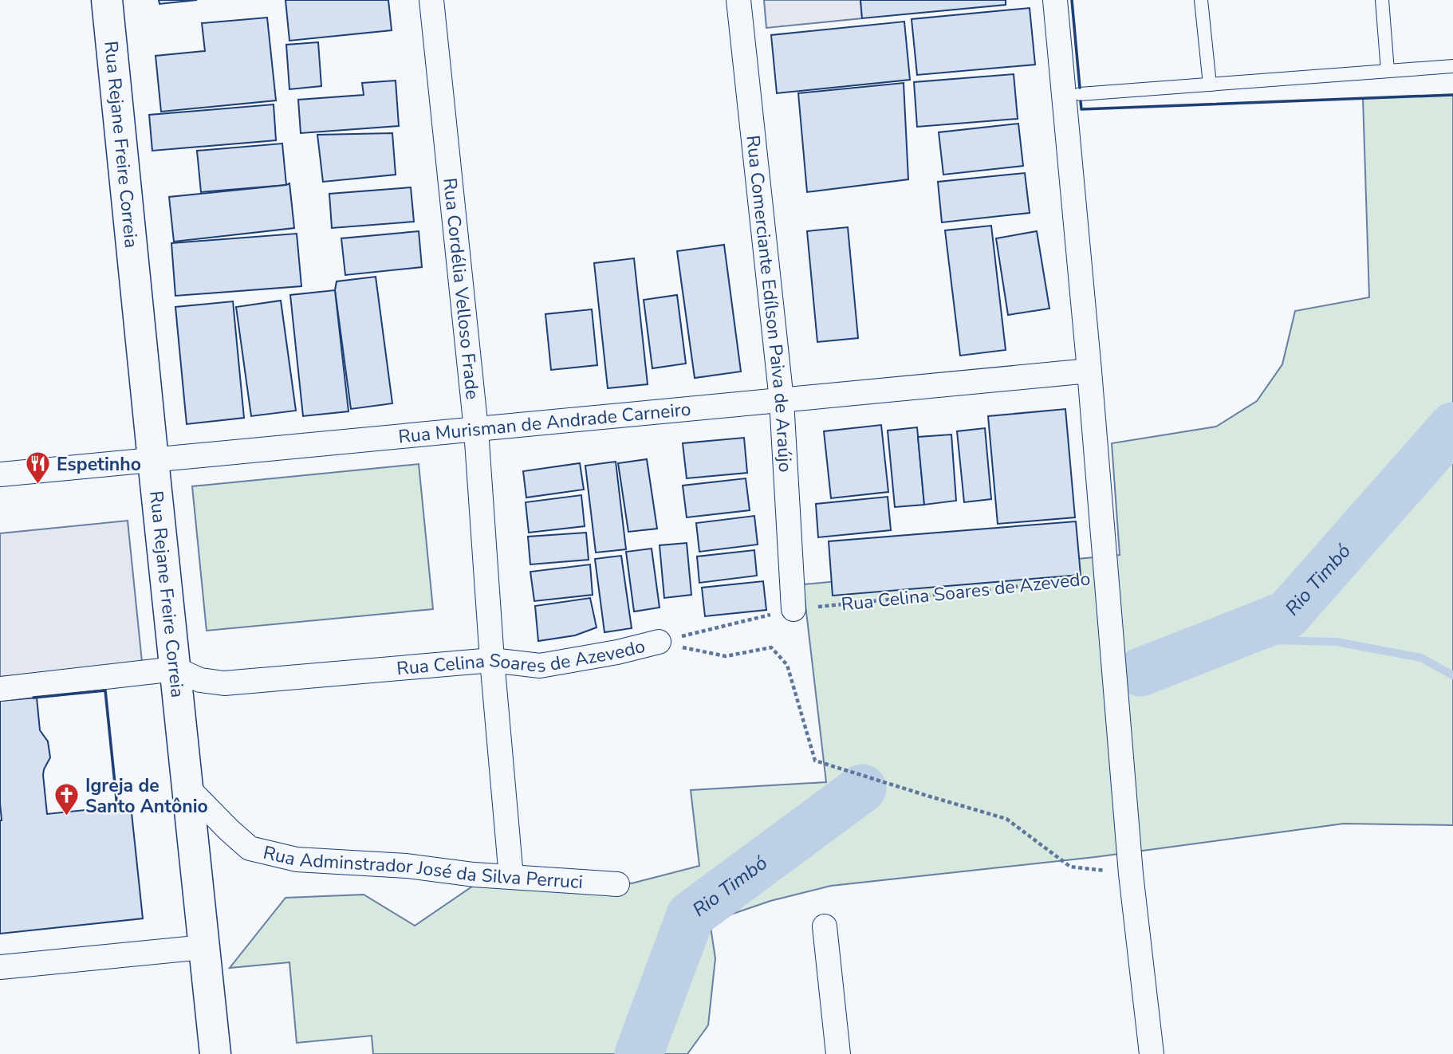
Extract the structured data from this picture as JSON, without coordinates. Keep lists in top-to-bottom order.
{
  "streets": {
    "street": [
      "Rua Rejane Freire Correia",
      "Rua Cordélia Velloso Frade",
      "Rua Comerciante Edílson Paiva de Araújo",
      "Rua Murisman de Andrade Carneiro",
      "Rua Celina Soares de Azevedo",
      "Rua Adminstrador José da Silva Perruci"
    ]
  },
  "crossings": [
    ["Rua Rejane Freire Correia", "Rua Murisman de Andrade Carneiro"],
    ["Rua Rejane Freire Correia", "Rua Celina Soares de Azevedo"],
    ["Rua Rejane Freire Correia", "Rua Adminstrador José da Silva Perruci"],
    ["Rua Cordélia Velloso Frade", "Rua Murisman de Andrade Carneiro"],
    ["Rua Cordélia Velloso Frade", "Rua Celina Soares de Azevedo"],
    ["Rua Cordélia Velloso Frade", "Rua Adminstrador José da Silva Perruci"],
    ["Rua Comerciante Edílson Paiva de Araújo", "Rua Murisman de Andrade Carneiro"],
    ["Rua Comerciante Edílson Paiva de Araújo", "Rua Celina Soares de Azevedo"]
  ],
  "water": ["Rio Timbó"],
  "places": {
    "restaurant": ["Espetinho"],
    "church": ["Igreja de Santo Antônio"]
  }
}
